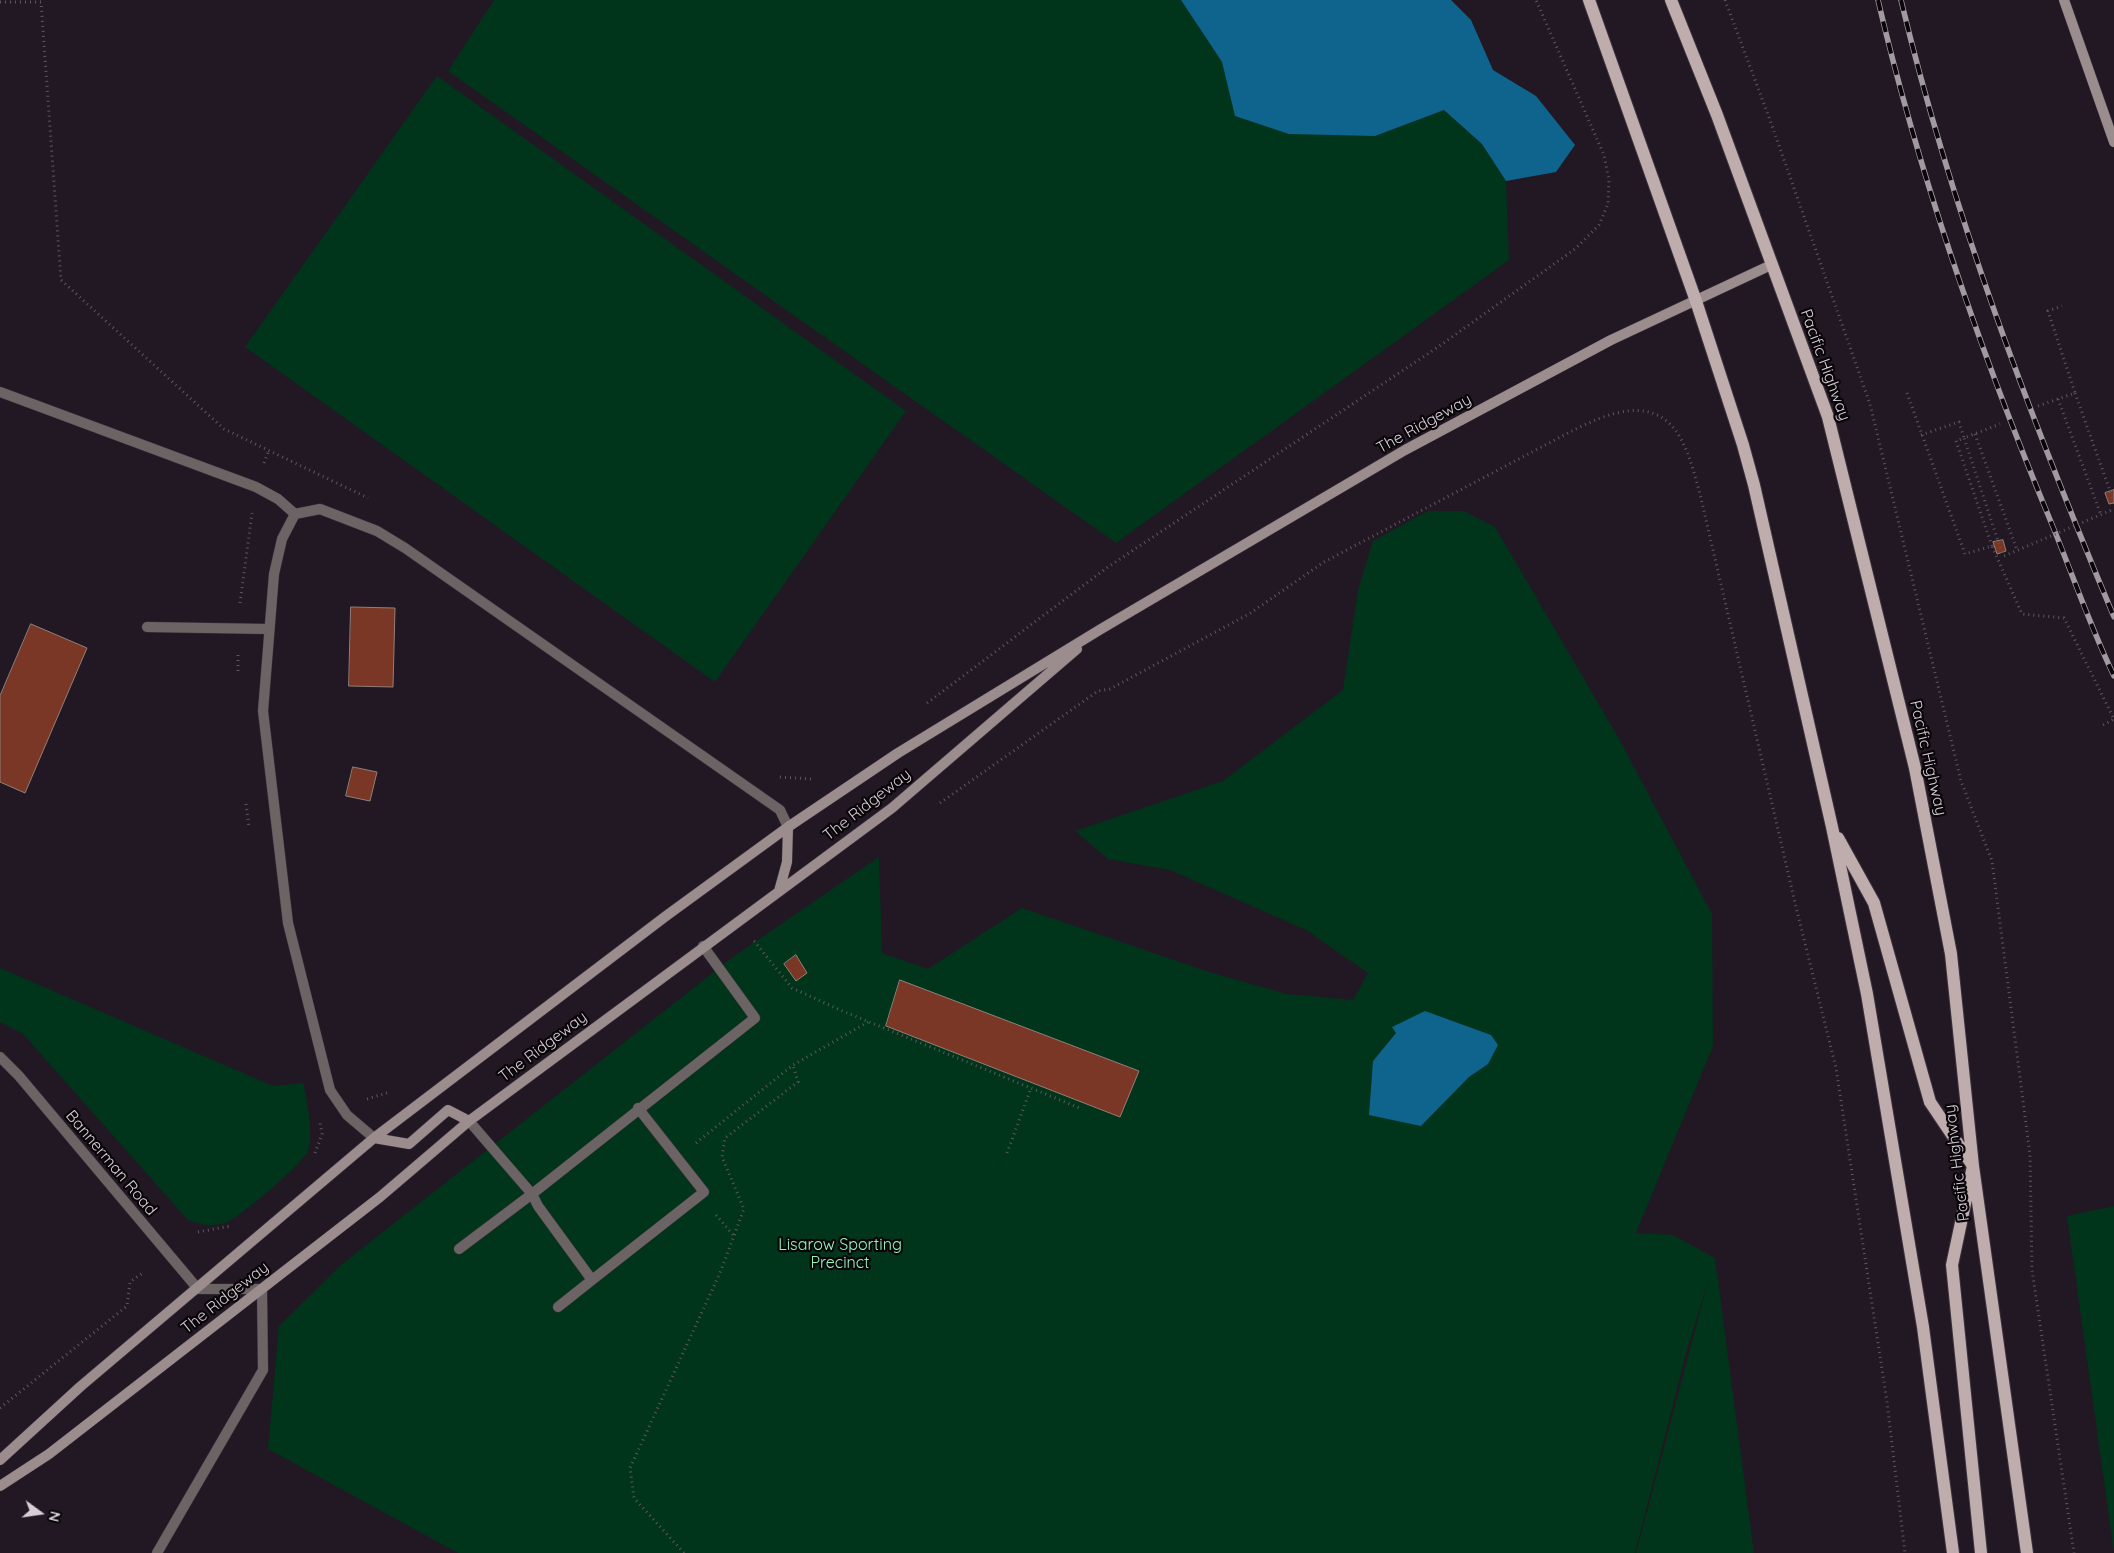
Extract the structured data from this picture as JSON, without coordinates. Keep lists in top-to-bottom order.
{
  "streets": {
    "main road": ["Pacific Highway"],
    "street": ["The Ridgeway", "Bannerman Road"]
  },
  "crossings": [
    ["Pacific Highway", "The Ridgeway"],
    ["The Ridgeway", "Bannerman Road"]
  ],
  "parks": ["Lisarow Sporting Precinct"],
  "north": "right"
}
